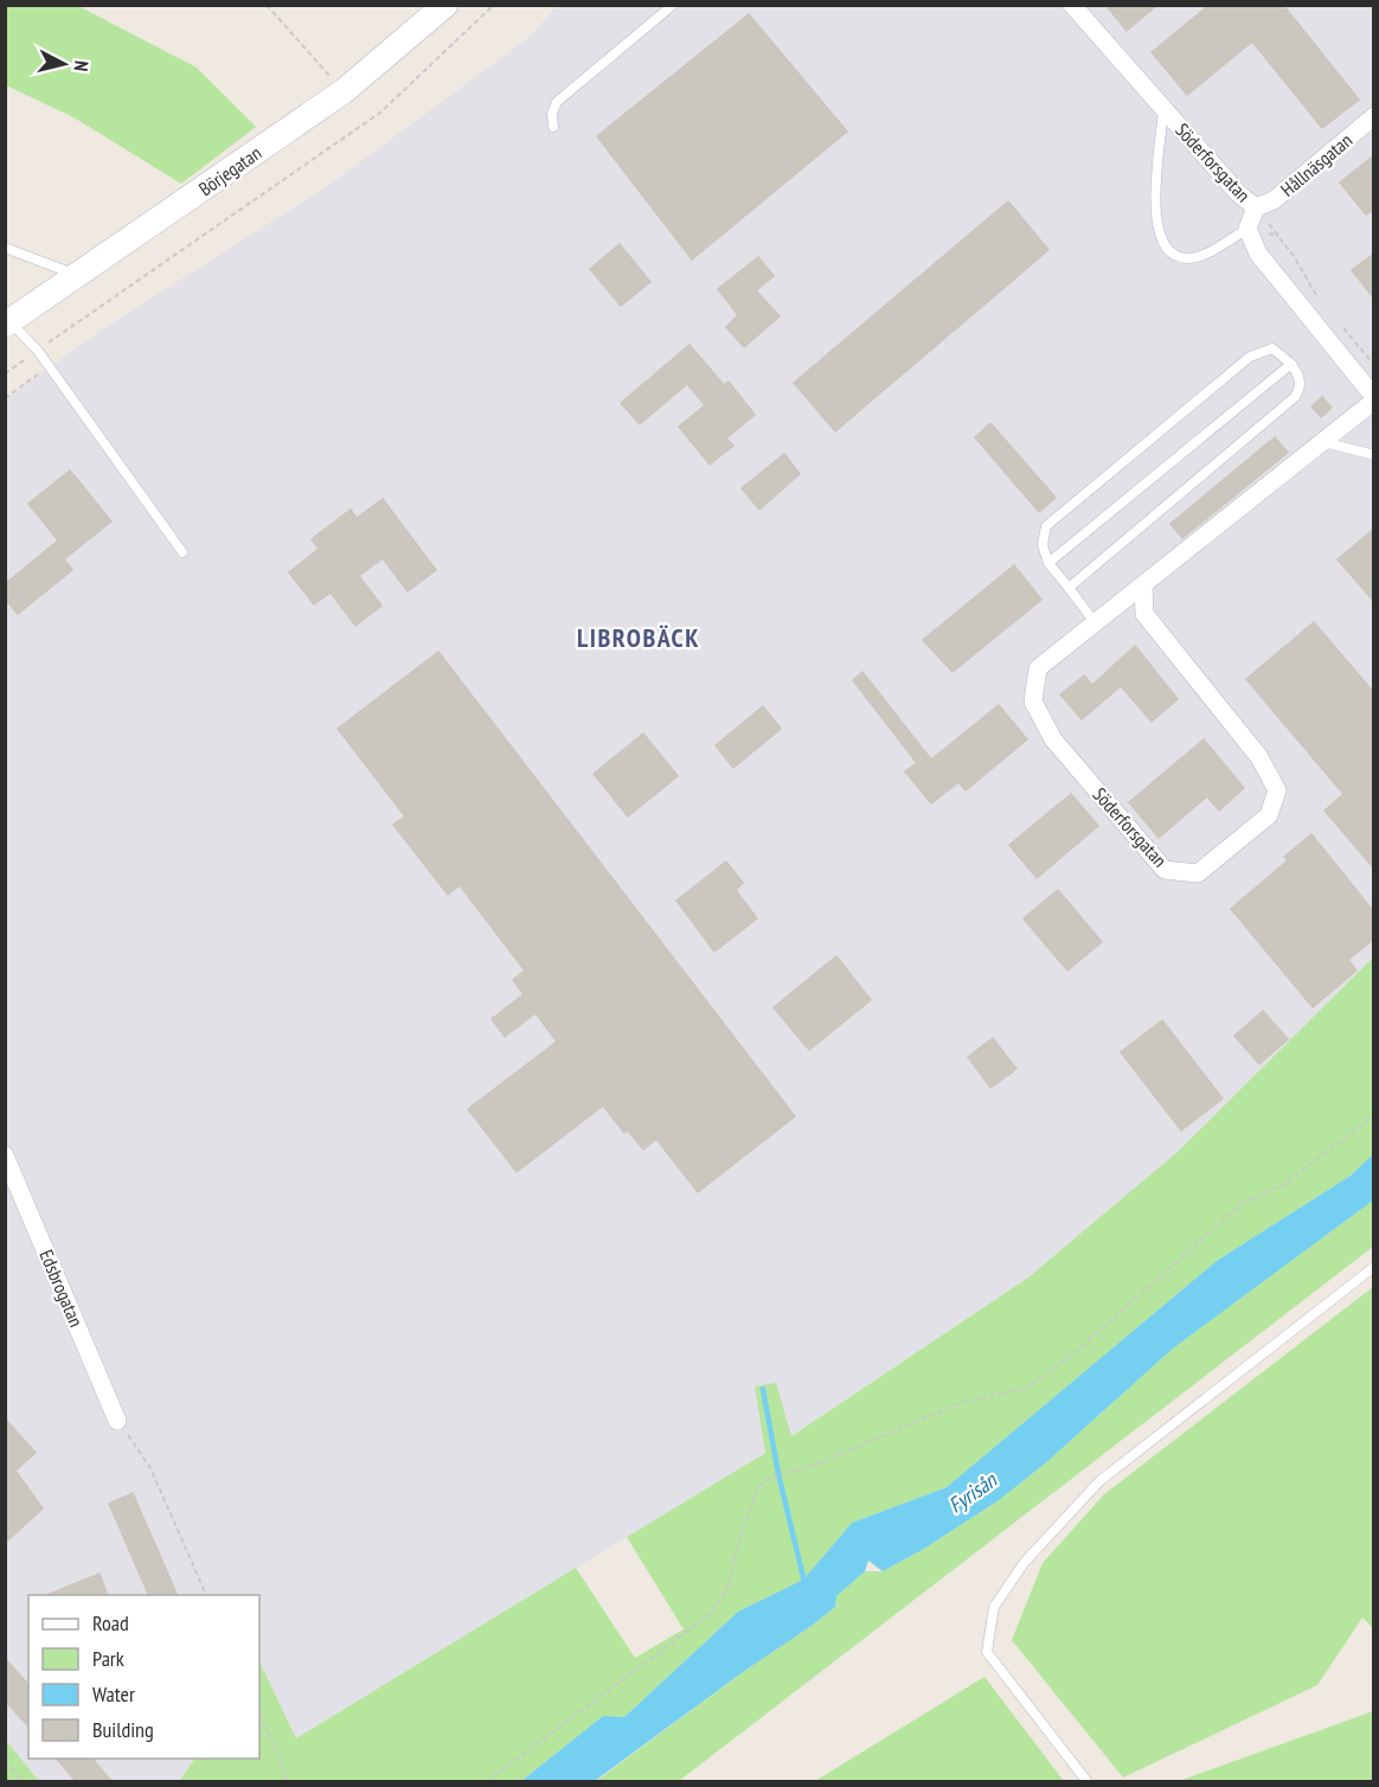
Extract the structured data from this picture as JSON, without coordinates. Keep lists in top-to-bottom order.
{
  "streets": {
    "main road": ["Börjegatan"],
    "street": ["Söderforsgatan", "Hållnäsgatan", "Edsbrogatan"]
  },
  "crossings": [
    ["Söderforsgatan", "Hållnäsgatan"]
  ],
  "districts": ["LIBROBÄCK"],
  "water": ["Fyrisån"],
  "legend": [
    "Road",
    "Park",
    "Water",
    "Building"
  ],
  "north": "right"
}
